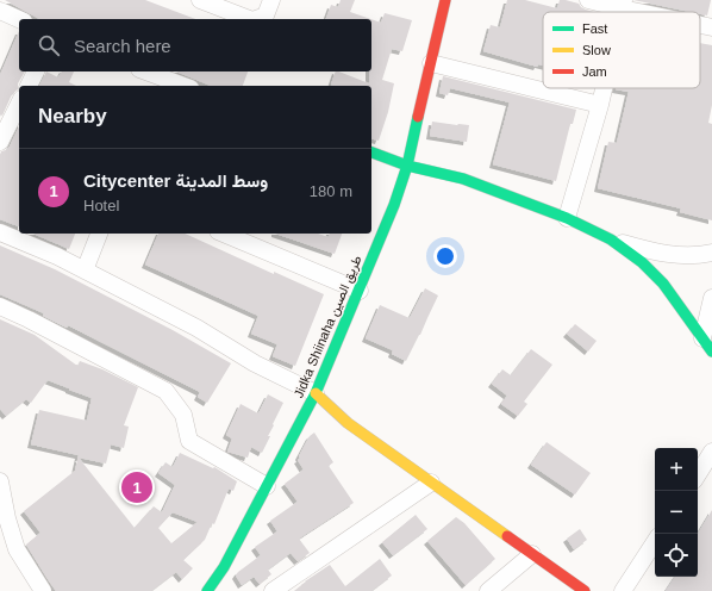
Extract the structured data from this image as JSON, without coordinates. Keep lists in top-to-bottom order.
{
  "streets": {
    "street": ["Jidka Shiinaha طريق الصين"]
  },
  "legend": ["Fast", "Slow", "Jam"],
  "page": {
    "search": "Search here",
    "heading": "Nearby",
    "list": [
      {
        "mark": "1",
        "name": "Citycenter وسط المدينة",
        "note": "Hotel",
        "value": "180 m"
      }
    ],
    "map_buttons": ["+", "−"],
    "pins": "1"
  }
}
